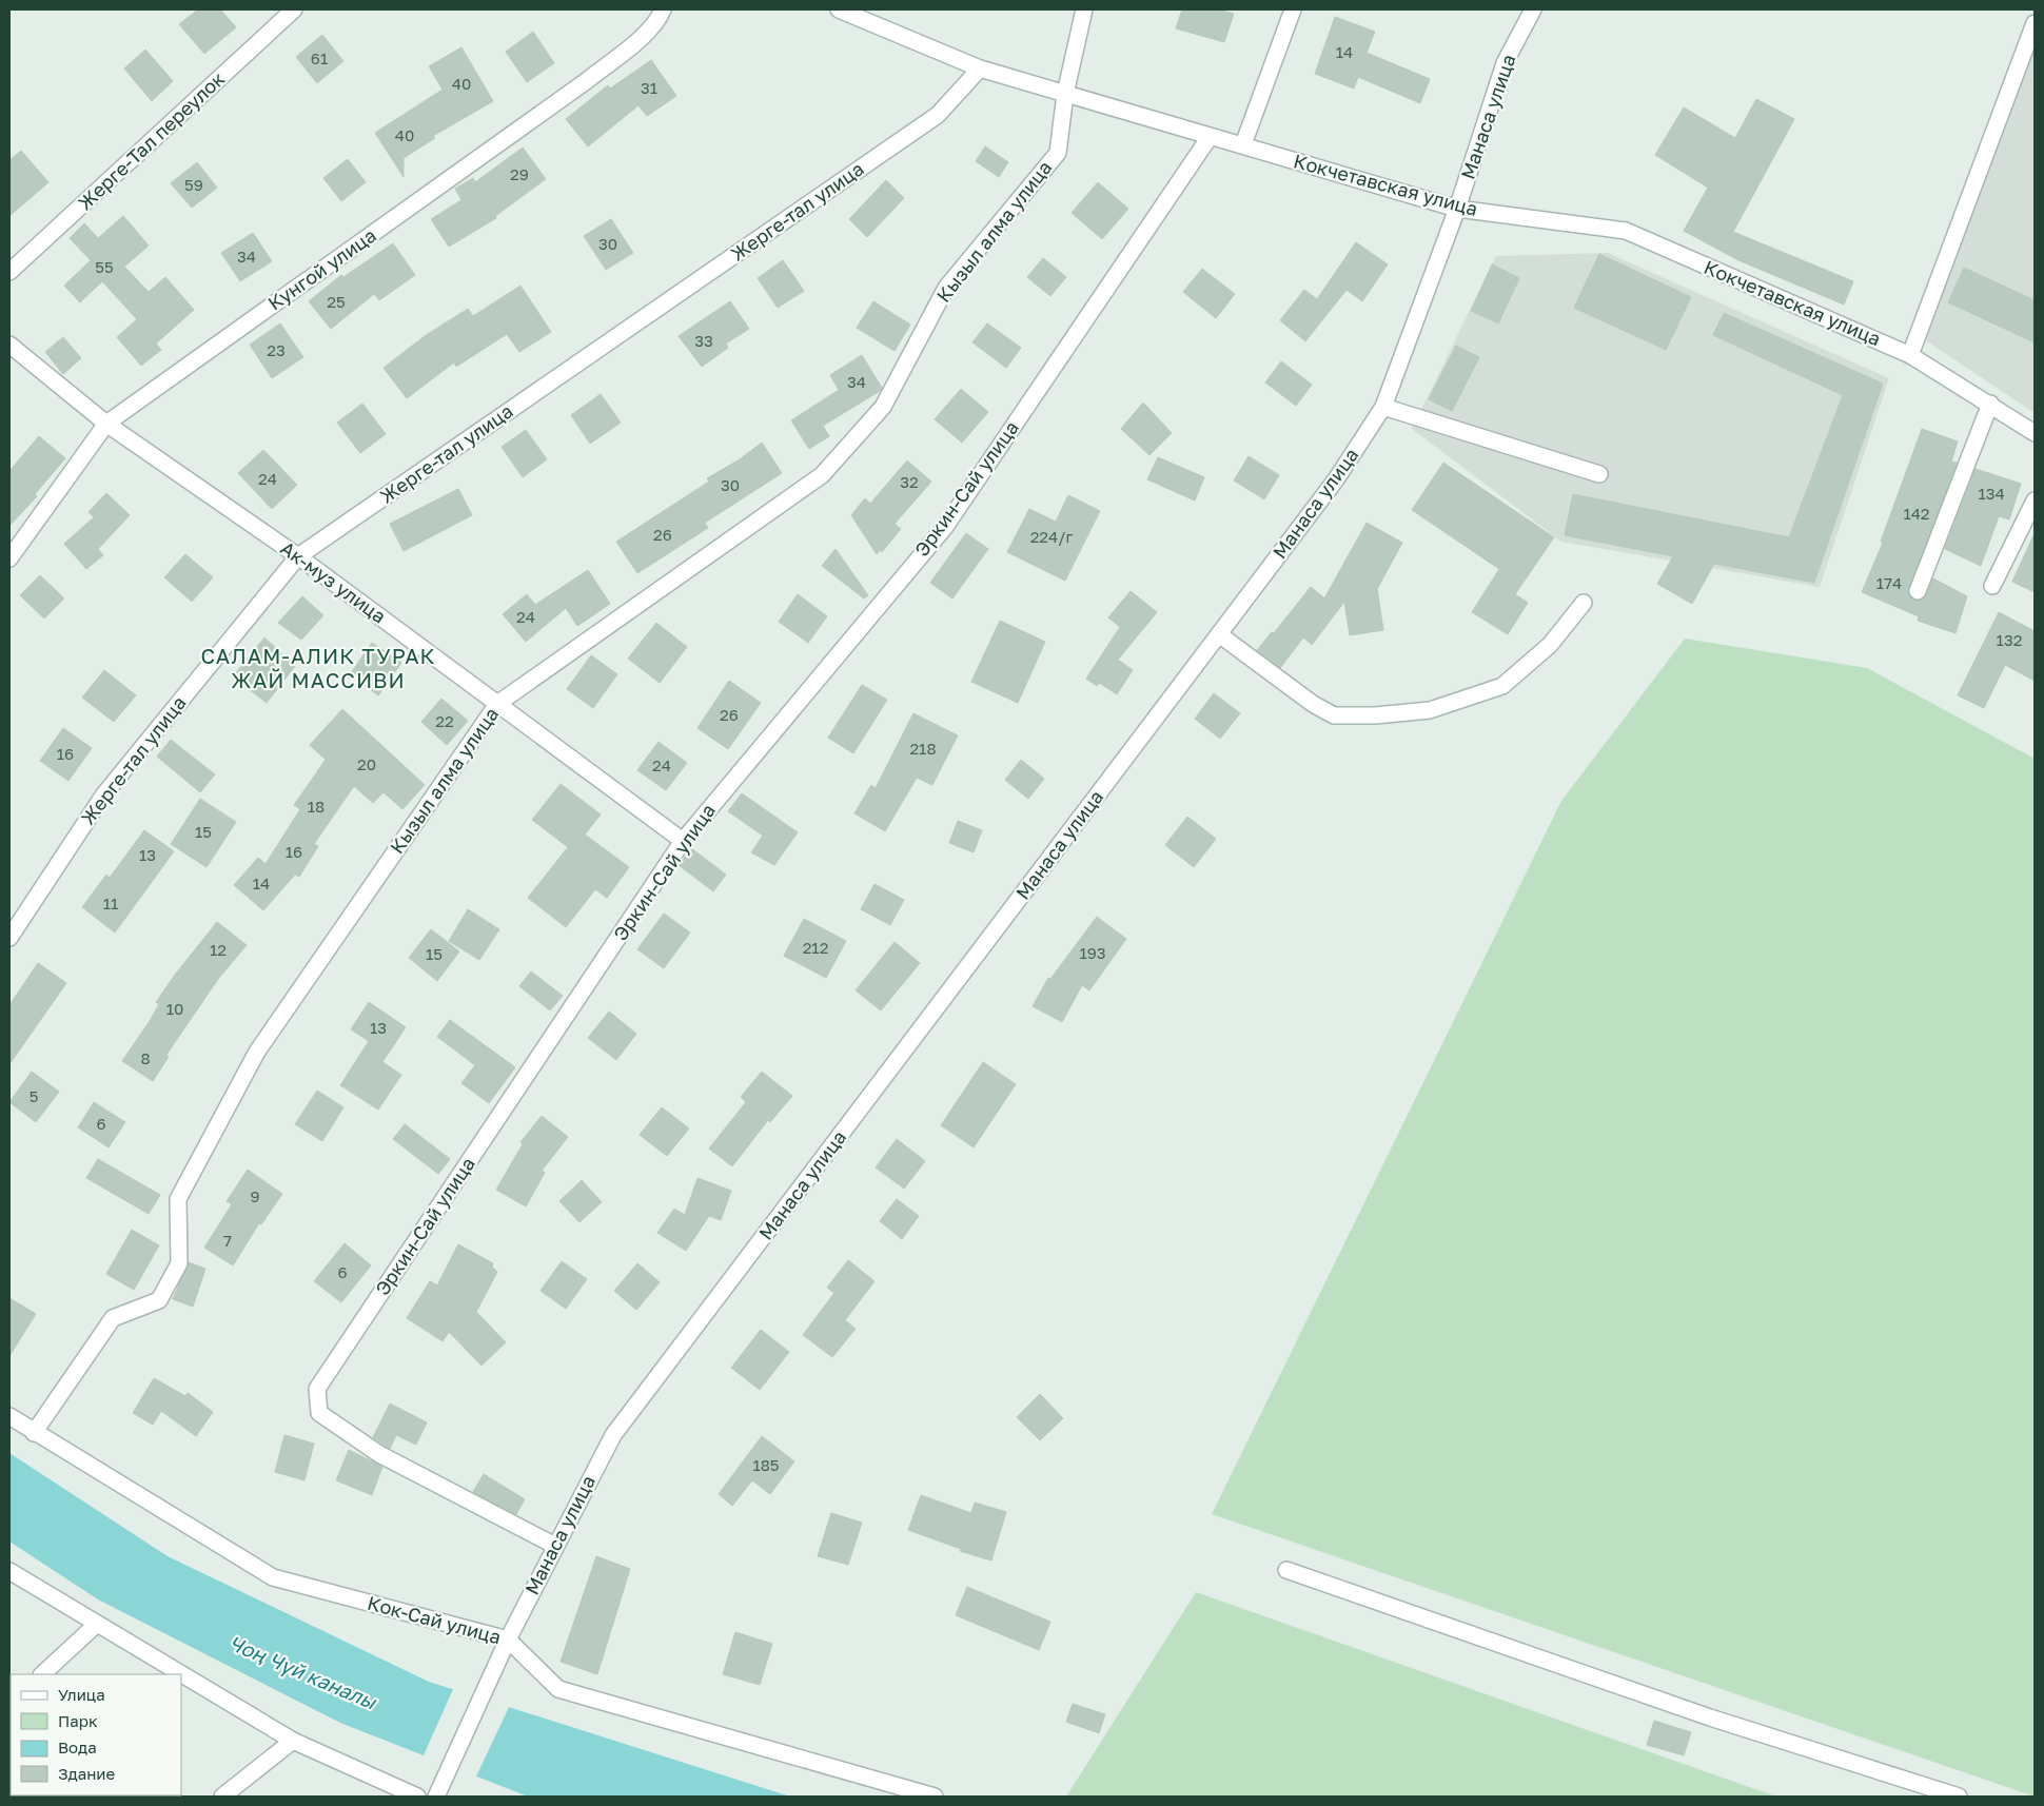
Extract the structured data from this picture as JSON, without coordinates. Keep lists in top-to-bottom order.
{
  "streets": {
    "street": [
      "Манаса улица",
      "Жерге-Тал переулок",
      "Кокчетавская улица",
      "Жерге-тал улица",
      "Кызыл алма улица",
      "Кунгой улица",
      "Эркин-Сай улица",
      "Ак-муз улица",
      "Кок-Сай улица"
    ]
  },
  "crossings": [
    ["Манаса улица", "Кокчетавская улица"],
    ["Манаса улица", "Эркин-Сай улица"],
    ["Манаса улица", "Кок-Сай улица"],
    ["Кокчетавская улица", "Жерге-тал улица"],
    ["Кокчетавская улица", "Кызыл алма улица"],
    ["Кокчетавская улица", "Эркин-Сай улица"],
    ["Жерге-тал улица", "Ак-муз улица"],
    ["Кызыл алма улица", "Ак-муз улица"],
    ["Кызыл алма улица", "Кок-Сай улица"],
    ["Кунгой улица", "Ак-муз улица"],
    ["Эркин-Сай улица", "Ак-муз улица"]
  ],
  "districts": ["САЛАМ-АЛИК ТУРАК ЖАЙ МАССИВИ"],
  "water": ["Чоң Чүй каналы"],
  "house_numbers": [
    "14",
    "61",
    "40",
    "31",
    "40",
    "29",
    "59",
    "30",
    "34",
    "55",
    "25",
    "33",
    "23",
    "34",
    "24",
    "32",
    "30",
    "134",
    "142",
    "26",
    "224/г",
    "174",
    "24",
    "132",
    "26",
    "22",
    "218",
    "16",
    "20",
    "24",
    "18",
    "15",
    "16",
    "13",
    "14",
    "11",
    "212",
    "12",
    "193",
    "15",
    "10",
    "13",
    "8",
    "5",
    "6",
    "9",
    "7",
    "6",
    "185"
  ],
  "legend": [
    "Улица",
    "Парк",
    "Вода",
    "Здание"
  ]
}
